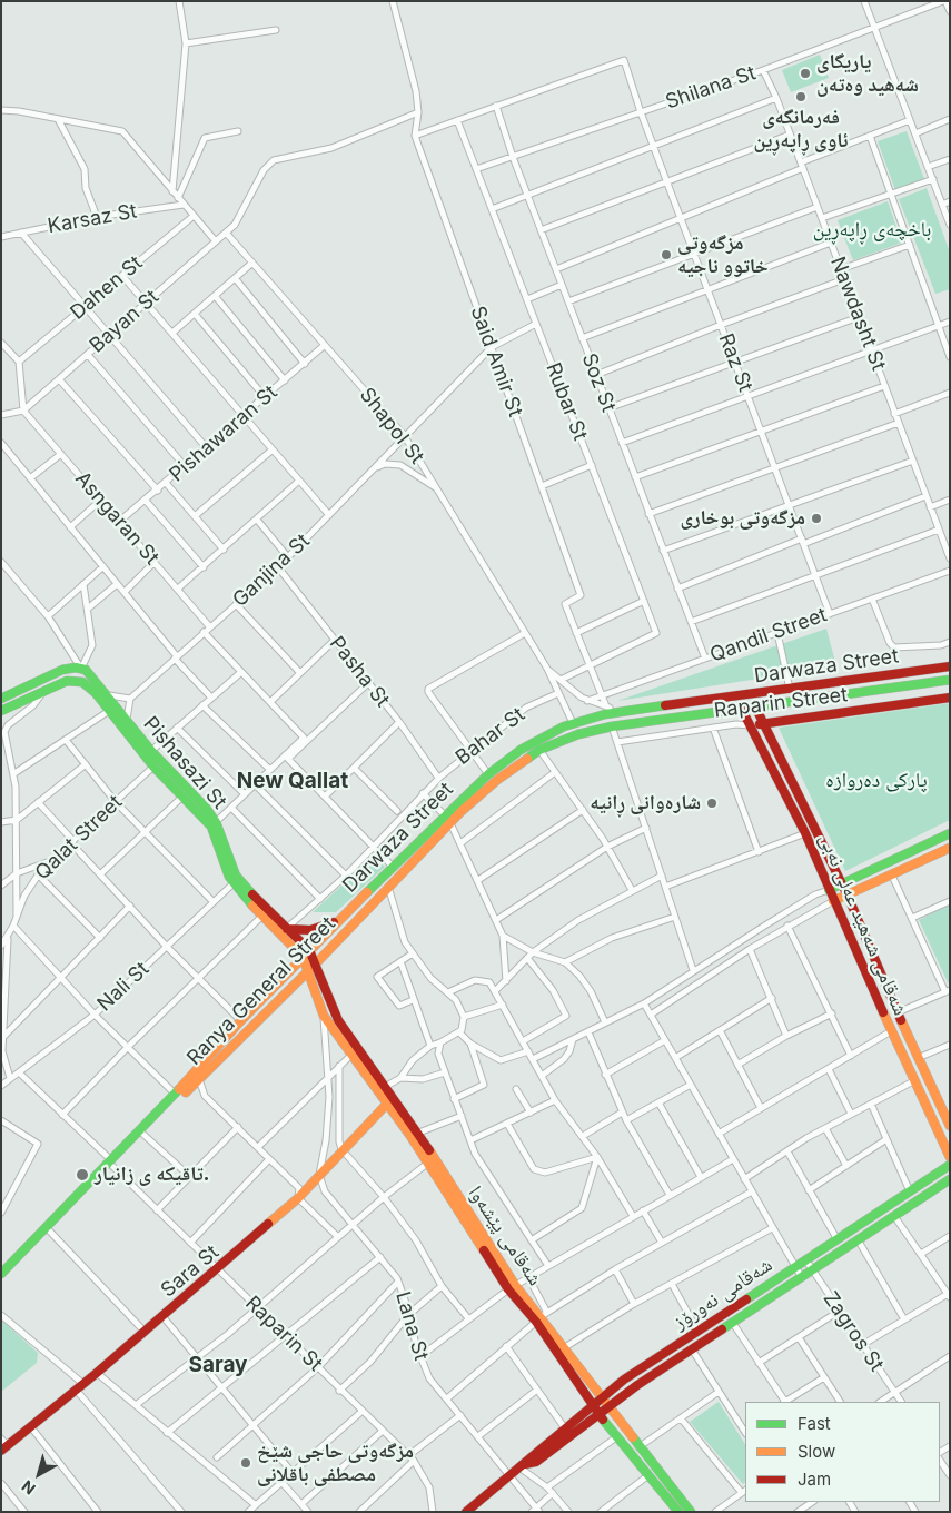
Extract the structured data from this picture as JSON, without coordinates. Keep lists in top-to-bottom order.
{
  "streets": {
    "main road": [
      "Darwaza Street",
      "Raparin Street",
      "Pishasazi St",
      "شەقامی شەهید عەلی نەبی",
      "Ranya General Street",
      "شەقامی پێشەوا",
      "Sara St",
      "شەقامی نەورۆز"
    ],
    "street": [
      "Shilana St",
      "Karsaz St",
      "Dahen St",
      "Nawdasht St",
      "Bayan St",
      "Said Amir St",
      "Raz St",
      "Soz St",
      "Rubar St",
      "Shapol St",
      "Pishawaran St",
      "Asngaran St",
      "Ganjina St",
      "Qandil Street",
      "Pasha St",
      "Bahar St",
      "Qalat Street",
      "Nali St",
      "Lana St",
      "Zagros St",
      "Raparin St"
    ]
  },
  "crossings": [
    ["Shilana St", "Nawdasht St"],
    ["Shilana St", "Raz St"],
    ["Shilana St", "Soz St"],
    ["Shilana St", "Rubar St"],
    ["Bayan St", "Said Amir St"],
    ["Bayan St", "Shapol St"],
    ["Bayan St", "Asngaran St"],
    ["Said Amir St", "Rubar St"],
    ["Said Amir St", "Ganjina St"],
    ["Said Amir St", "Qandil Street"],
    ["Raz St", "Soz St"],
    ["Raz St", "Qandil Street"],
    ["Soz St", "Qandil Street"],
    ["Rubar St", "Ganjina St"],
    ["Shapol St", "Pishawaran St"],
    ["Shapol St", "Ganjina St"],
    ["Pishawaran St", "Asngaran St"],
    ["Asngaran St", "Ganjina St"],
    ["Ganjina St", "Pasha St"],
    ["Darwaza Street", "Pishasazi St"],
    ["Darwaza Street", "Ranya General Street"],
    ["Pasha St", "Bahar St"],
    ["Raparin Street", "شەقامی شەهید عەلی نەبی"],
    ["Bahar St", "Pishasazi St"],
    ["Pishasazi St", "Qalat Street"],
    ["Pishasazi St", "Nali St"],
    ["Pishasazi St", "Ranya General Street"],
    ["Pishasazi St", "شەقامی پێشەوا"],
    ["شەقامی شەهید عەلی نەبی", "Ranya General Street"],
    ["Nali St", "Raparin St"],
    ["Ranya General Street", "شەقامی پێشەوا"],
    ["Ranya General Street", "Raparin St"],
    ["شەقامی پێشەوا", "Sara St"],
    ["شەقامی پێشەوا", "شەقامی نەورۆز"],
    ["Sara St", "Lana St"],
    ["Sara St", "Raparin St"],
    ["شەقامی نەورۆز", "Lana St"],
    ["شەقامی نەورۆز", "Zagros St"]
  ],
  "districts": ["New Qallat", "Saray"],
  "parks": ["باخچەی ڕاپەڕین", "پارکی دەروازە"],
  "places": [
    "یاریگای شەهید وەتەن",
    "فەرمانگەی ئاوی ڕاپەڕین",
    "مزگەوتی خاتوو ناجیە",
    "مزگەوتی بوخاری",
    "شارەوانی ڕانیە",
    "تاقيكه ى زانيار.",
    "مزگەوتی حاجی شێخ مصطفی باقلانی"
  ],
  "legend": ["Fast", "Slow", "Jam"],
  "north": "bottom left"
}
